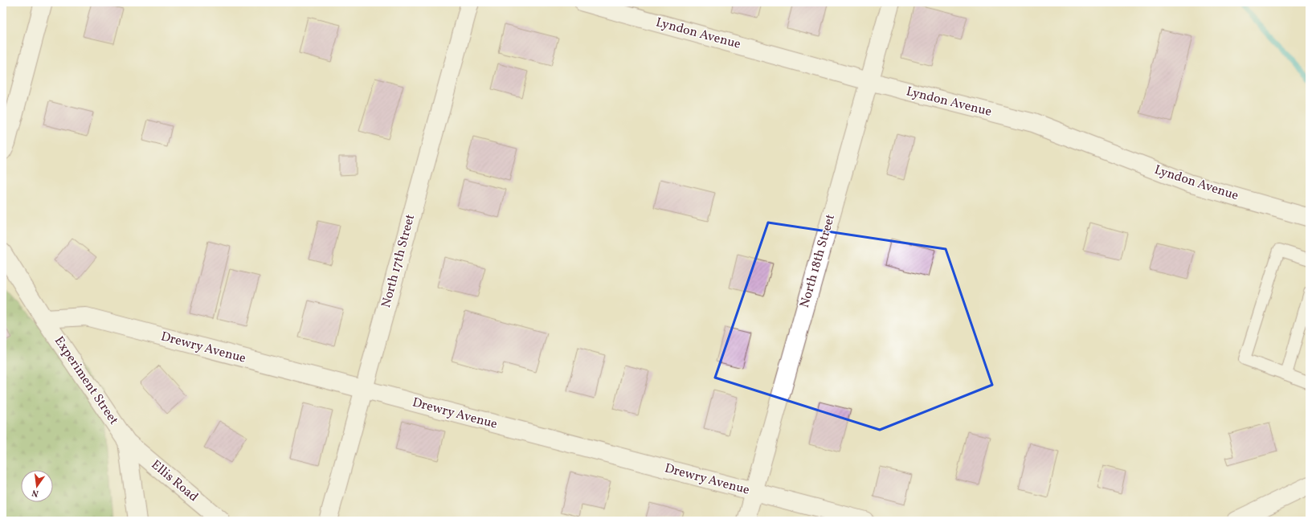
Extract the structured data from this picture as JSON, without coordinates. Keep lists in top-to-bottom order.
{
  "streets": {
    "street": [
      "Lyndon Avenue",
      "North 17th Street",
      "North 18th Street",
      "Drewry Avenue",
      "Experiment Street",
      "Ellis Road"
    ]
  },
  "crossings": [
    ["Lyndon Avenue", "North 18th Street"],
    ["North 17th Street", "Drewry Avenue"],
    ["North 18th Street", "Drewry Avenue"],
    ["Drewry Avenue", "Experiment Street"],
    ["Experiment Street", "Ellis Road"]
  ],
  "north": "bottom"
}
